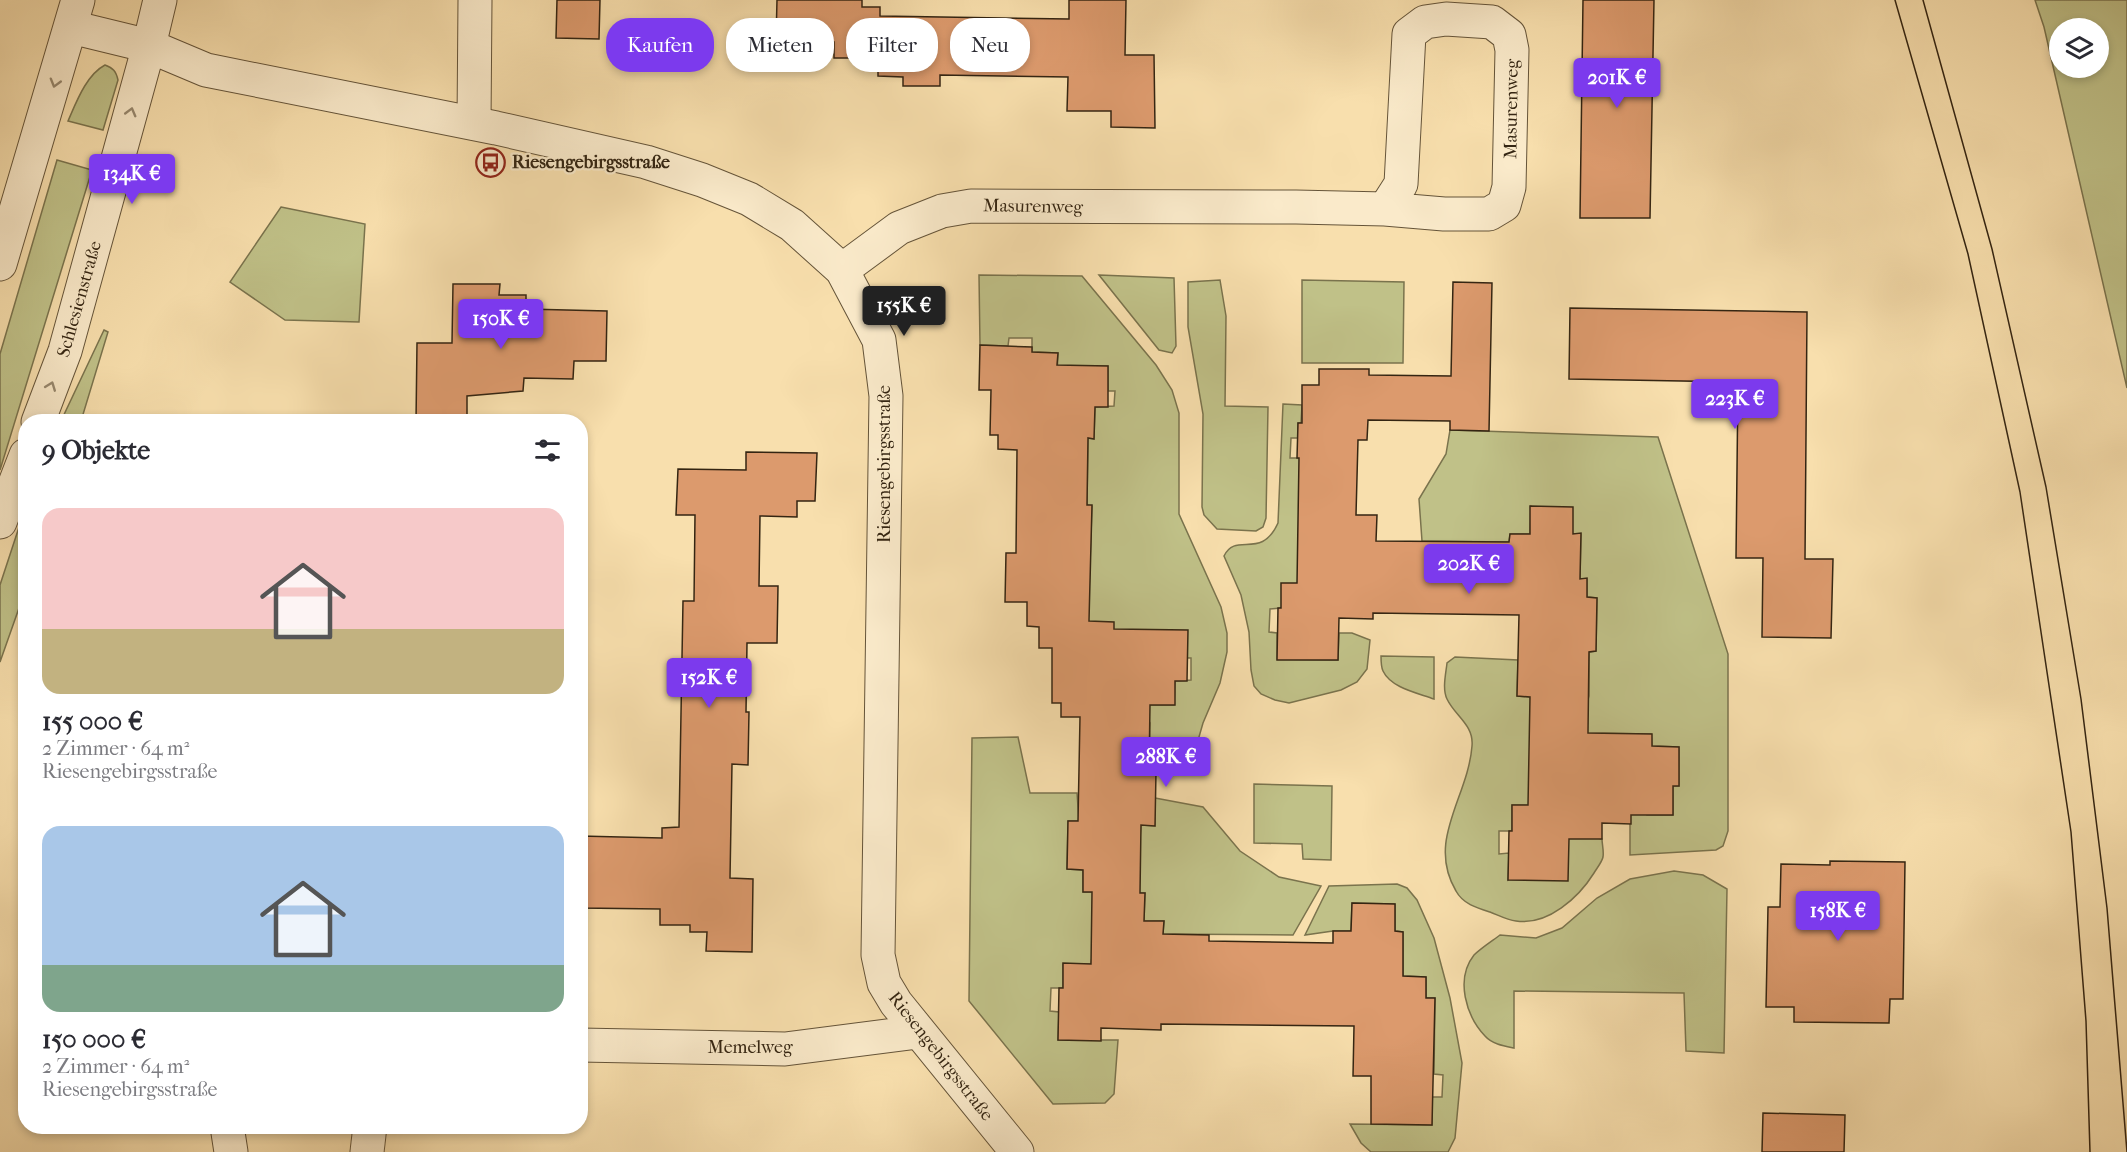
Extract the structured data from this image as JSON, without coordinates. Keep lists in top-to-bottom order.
{
  "streets": {
    "street": [
      "Masurenweg",
      "Schlesienstraße",
      "Riesengebirgsstraße",
      "Memelweg"
    ]
  },
  "crossings": [
    ["Masurenweg", "Riesengebirgsstraße"],
    ["Schlesienstraße", "Riesengebirgsstraße"],
    ["Riesengebirgsstraße", "Memelweg"]
  ],
  "places": {
    "bus stop": ["Riesengebirgsstraße"]
  },
  "page": {
    "chip": [
      "Kaufen",
      "Mieten",
      "Filter",
      "Neu"
    ],
    "price": [
      "201K €",
      "134K €",
      "155K €",
      "150K €",
      "223K €",
      "202K €",
      "152K €",
      "288K €",
      "158K €"
    ],
    "heading": "9 Objekte",
    "list": [
      {
        "name": "155 000 €",
        "note": "2 Zimmer · 64 m² · Riesengebirgsstraße"
      },
      {
        "name": "150 000 €",
        "note": "2 Zimmer · 64 m² · Riesengebirgsstraße"
      }
    ]
  }
}
